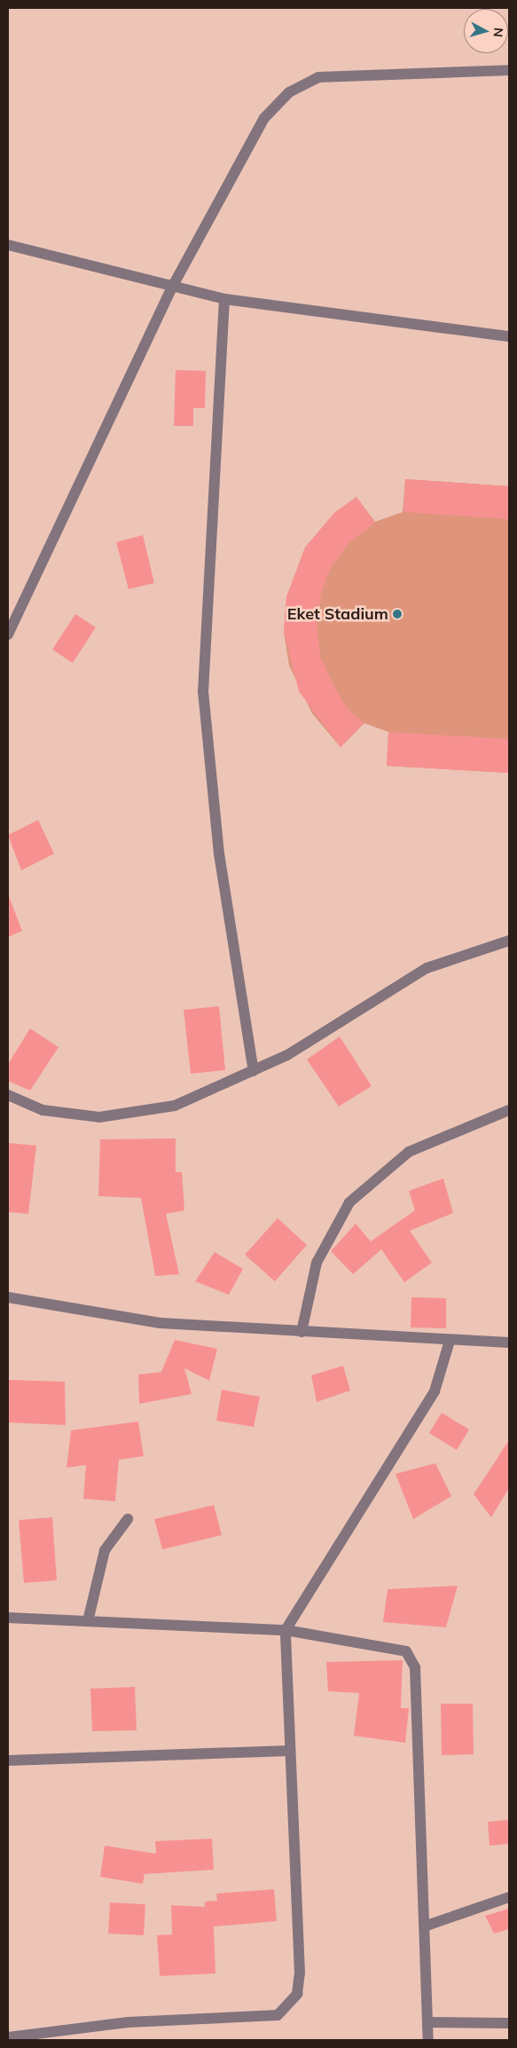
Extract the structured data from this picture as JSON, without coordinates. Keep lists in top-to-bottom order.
{
  "places": ["Eket Stadium"],
  "north": "right"
}
